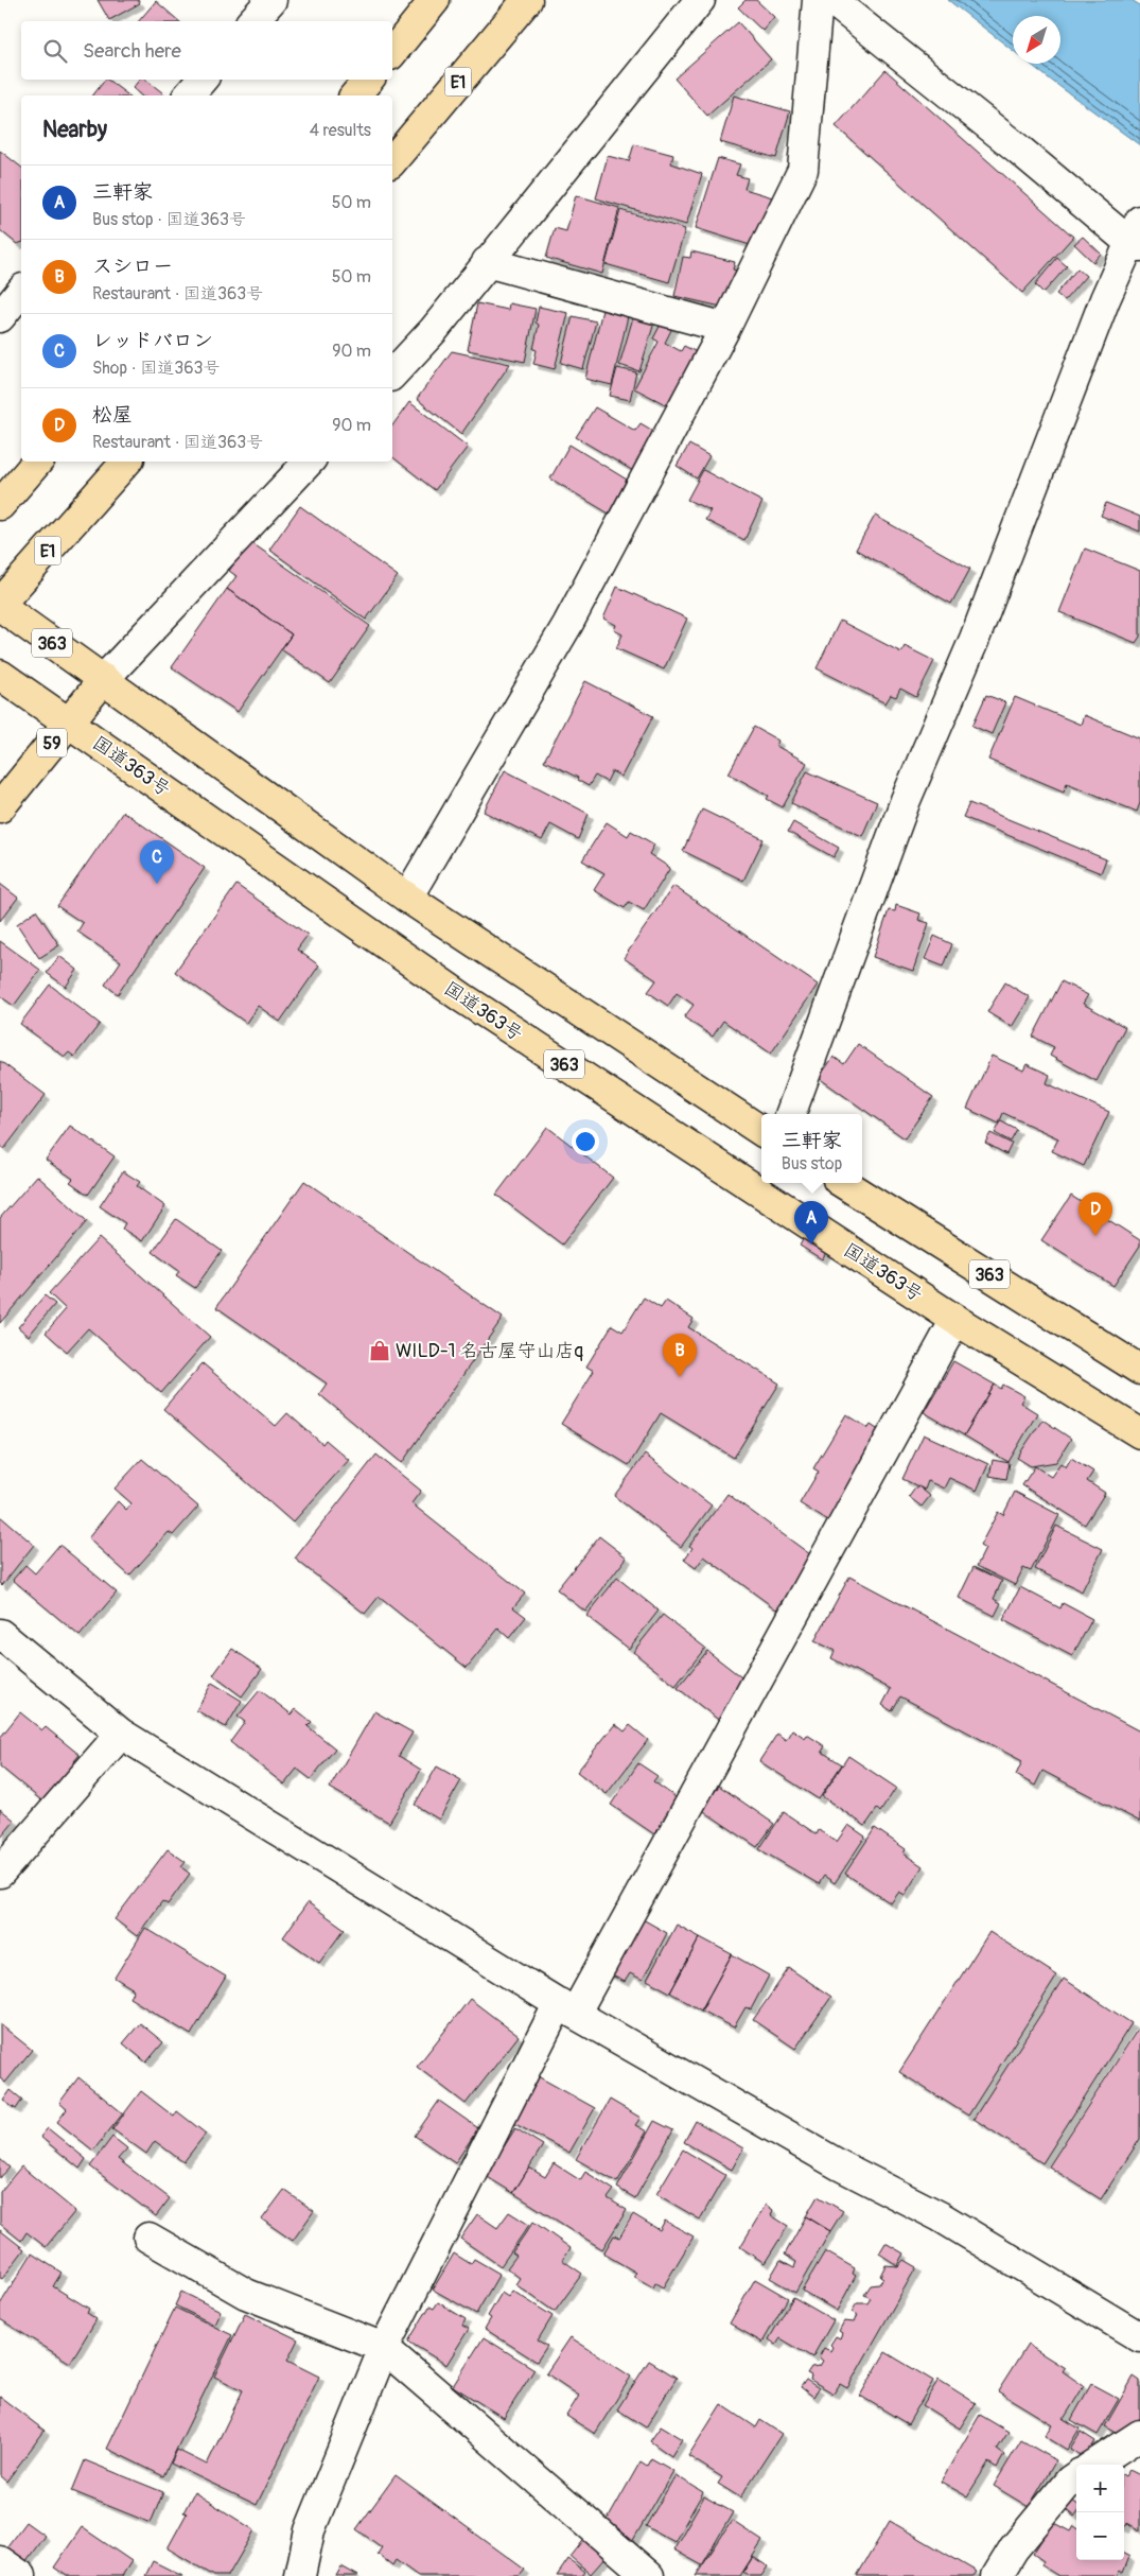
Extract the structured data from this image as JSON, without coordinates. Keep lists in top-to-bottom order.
{
  "streets": {
    "main road": [
      "E1",
      "363",
      "59",
      "国道363号"
    ]
  },
  "crossings": [
    ["E1", "363"],
    ["363", "59"],
    ["59", "国道363号"]
  ],
  "places": {
    "shop": ["WILD-1 名古屋守山店q"]
  },
  "north": "bottom left",
  "page": {
    "search": "Search here",
    "heading": ["Nearby", "4 results"],
    "list": [
      {
        "mark": "A",
        "name": "三軒家",
        "note": "Bus stop · 国道363号",
        "value": "50 m"
      },
      {
        "mark": "B",
        "name": "スシロー",
        "note": "Restaurant · 国道363号",
        "value": "50 m"
      },
      {
        "mark": "C",
        "name": "レッドバロン",
        "note": "Shop · 国道363号",
        "value": "90 m"
      },
      {
        "mark": "D",
        "name": "松屋",
        "note": "Restaurant · 国道363号",
        "value": "90 m"
      }
    ],
    "pins": [
      "C",
      "D",
      "A",
      "B"
    ],
    "popup": ["三軒家", "Bus stop"],
    "map_buttons": ["+", "−"]
  }
}
